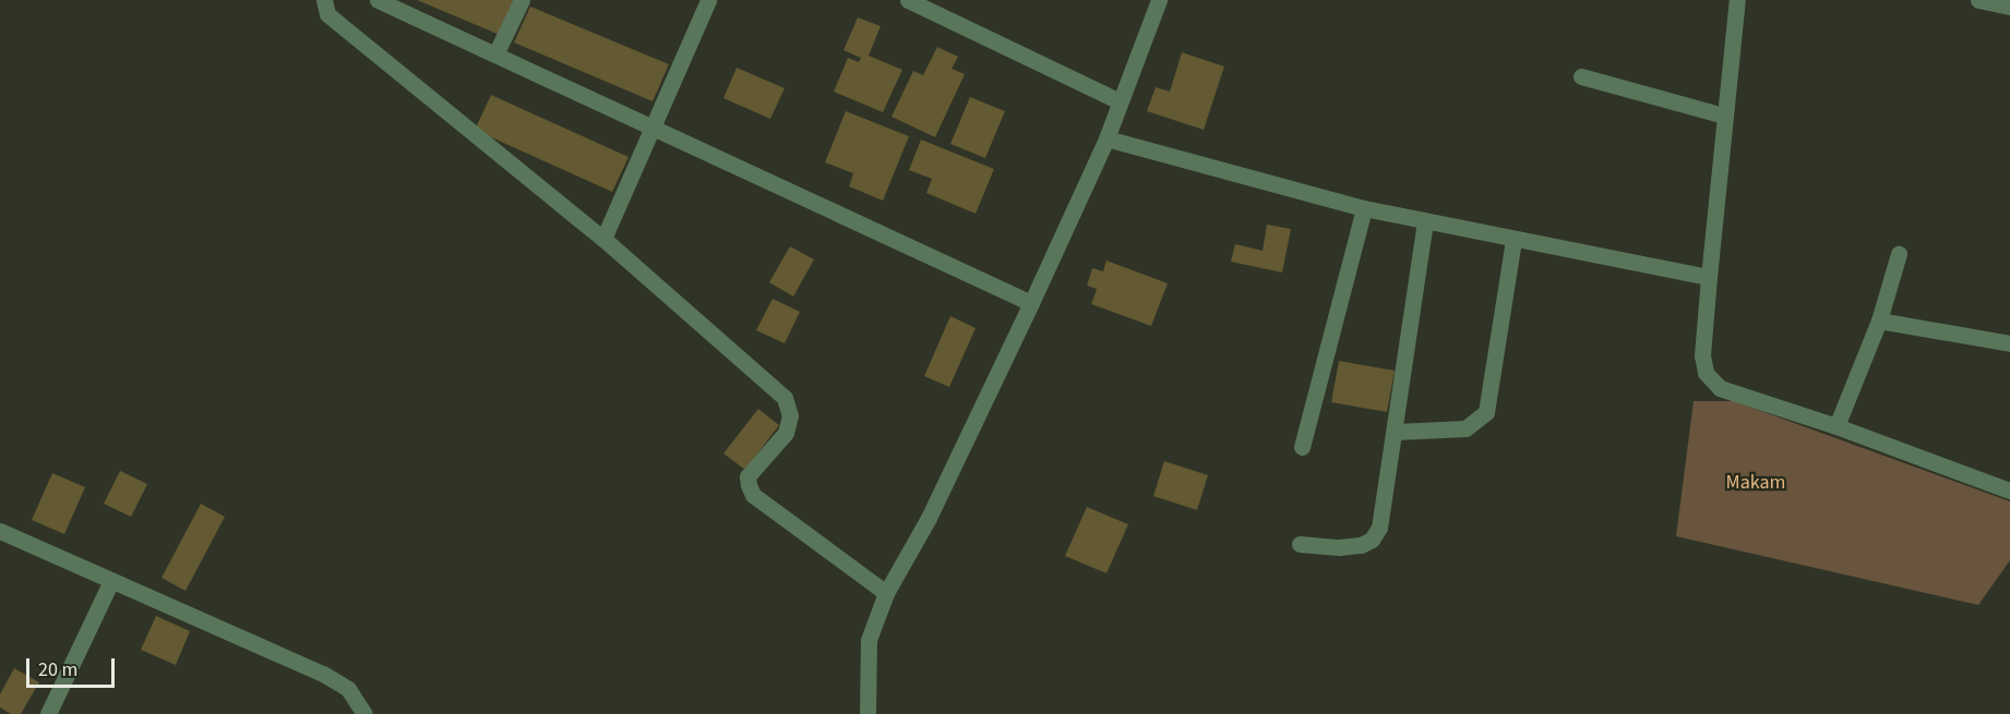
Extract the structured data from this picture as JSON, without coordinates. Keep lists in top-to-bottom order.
{
  "parks": ["Makam"],
  "scale_bar": "20 m"
}
